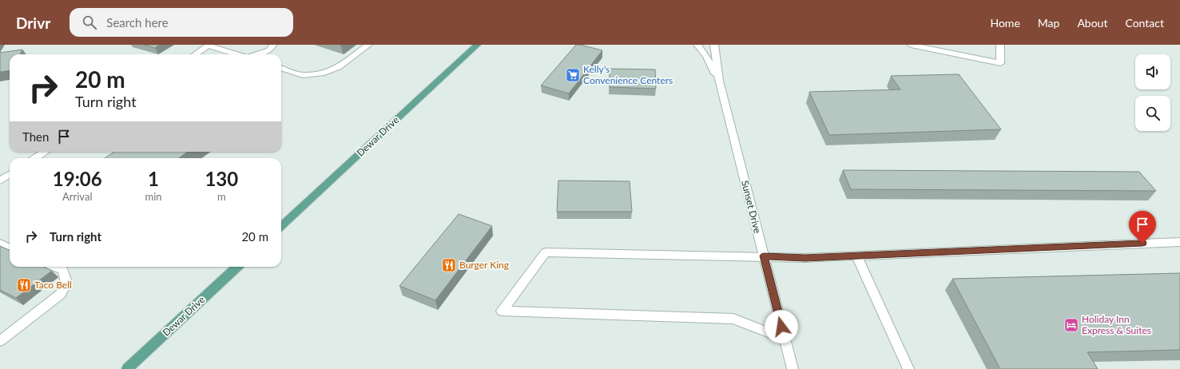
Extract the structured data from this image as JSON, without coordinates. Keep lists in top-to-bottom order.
{
  "streets": {
    "main road": ["Dewar Drive"],
    "street": ["Sunset Drive"]
  },
  "places": {
    "supermarket": ["Kelly’s Convenience Centers"],
    "restaurant": ["Burger King", "Taco Bell"],
    "hotel": ["Holiday Inn Express & Suites"]
  },
  "page": {
    "header": "Drivr",
    "search": "Search here",
    "nav": [
      "Home",
      "Map",
      "About",
      "Contact"
    ],
    "turn": ["20 m", "Turn right"],
    "then": "Then",
    "eta": [
      "19:06",
      "Arrival",
      "1",
      "min",
      "130",
      "m"
    ],
    "list": [
      {
        "name": "Turn right",
        "value": "20 m"
      }
    ]
  }
}
